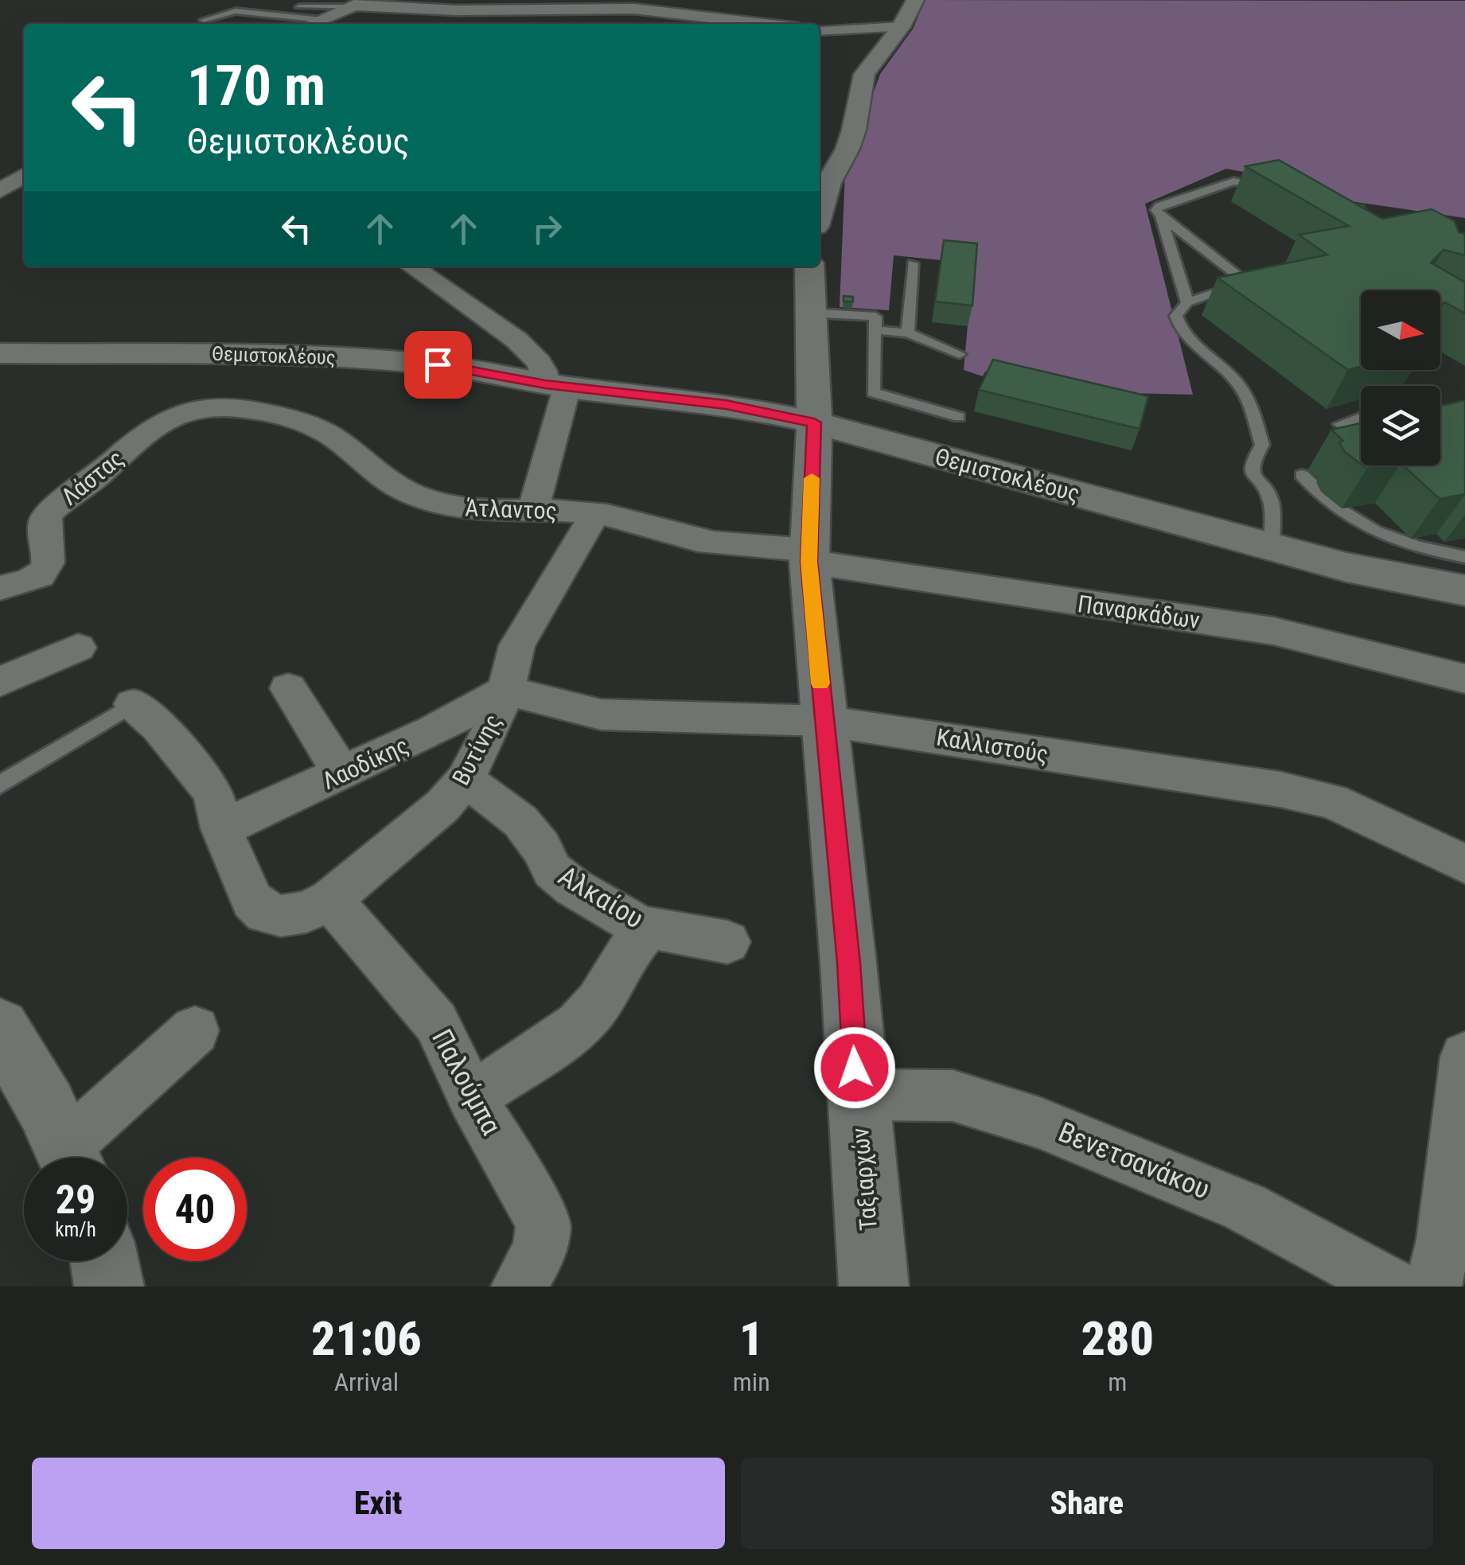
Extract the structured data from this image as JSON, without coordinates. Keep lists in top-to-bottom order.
{
  "streets": {
    "street": [
      "Θεμιστοκλέους",
      "Λάστας",
      "Άτλαντος",
      "Παναρκάδων",
      "Καλλιστούς",
      "Βυτίνης",
      "Λαοδίκης",
      "Αλκαίου",
      "Παλούμπα",
      "Βενετσανάκου",
      "Ταξιαρχών"
    ]
  },
  "crossings": [
    ["Θεμιστοκλέους", "Ταξιαρχών"],
    ["Λάστας", "Άτλαντος"],
    ["Άτλαντος", "Παναρκάδων"],
    ["Άτλαντος", "Βυτίνης"],
    ["Άτλαντος", "Ταξιαρχών"],
    ["Παναρκάδων", "Ταξιαρχών"],
    ["Καλλιστούς", "Βυτίνης"],
    ["Καλλιστούς", "Λαοδίκης"],
    ["Καλλιστούς", "Ταξιαρχών"],
    ["Βυτίνης", "Λαοδίκης"],
    ["Βυτίνης", "Αλκαίου"],
    ["Βυτίνης", "Παλούμπα"],
    ["Βενετσανάκου", "Ταξιαρχών"]
  ],
  "north": "right",
  "page": {
    "turn": ["170 m", "Θεμιστοκλέους"],
    "speed": "29 km/h",
    "limit": "40",
    "eta": [
      "21:06",
      "Arrival",
      "1",
      "min",
      "280",
      "m"
    ],
    "buttons": ["Exit", "Share"]
  }
}
